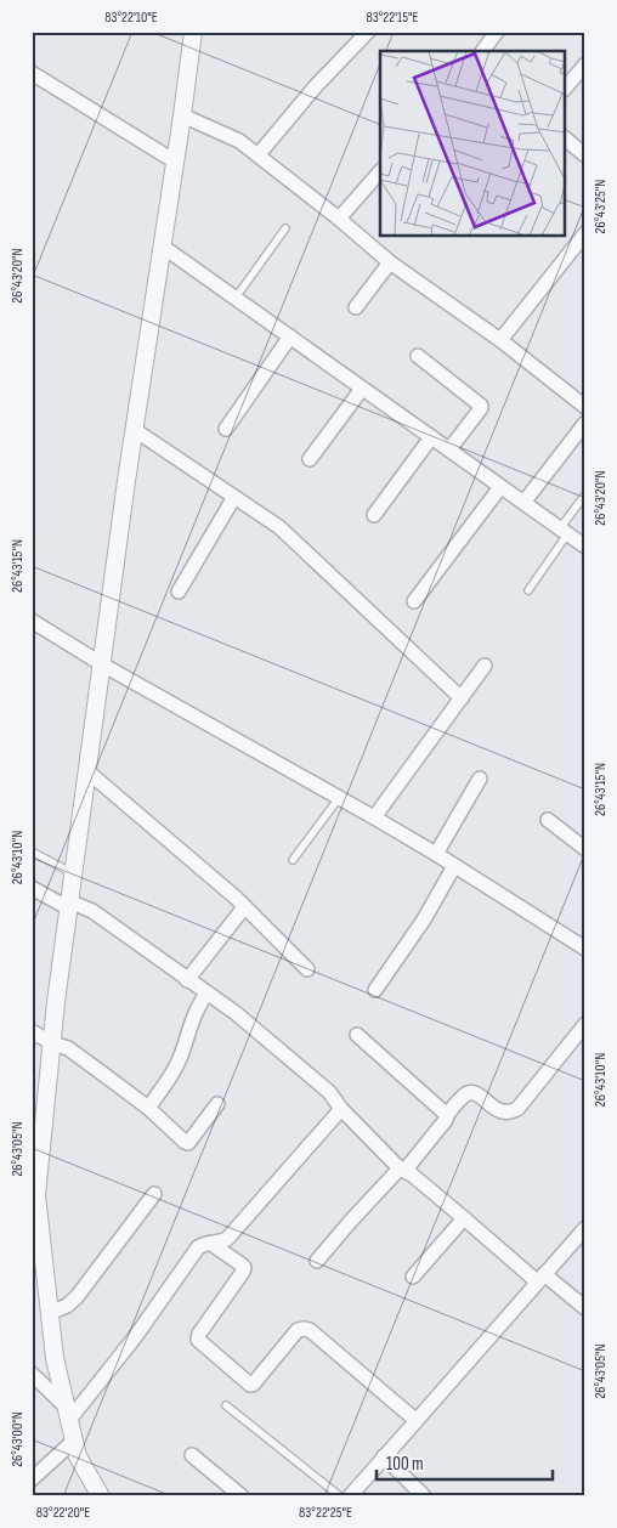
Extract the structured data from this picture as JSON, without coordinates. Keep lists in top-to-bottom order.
{
  "scale_bar": "100 m",
  "coordinates": [
    "83°22'10\"E",
    "83°22'15\"E",
    "26°43'25\"N",
    "26°43'20\"N",
    "26°43'15\"N",
    "26°43'10\"N",
    "26°43'05\"N",
    "26°43'00\"N",
    "83°22'20\"E",
    "83°22'25\"E"
  ]
}
